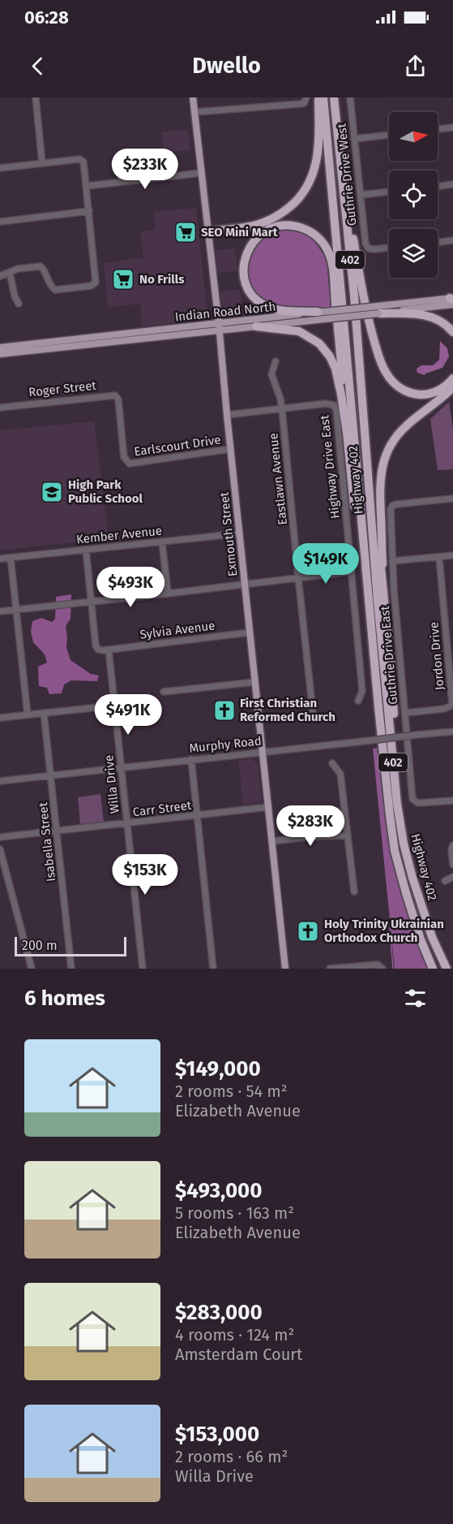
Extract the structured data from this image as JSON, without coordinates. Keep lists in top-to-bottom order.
{
  "streets": {
    "highway": ["402", "Highway 402"],
    "main road": ["Indian Road North", "Exmouth Street"],
    "street": [
      "Guthrie Drive West",
      "Roger Street",
      "Earlscourt Drive",
      "Highway Drive East",
      "Eastlawn Avenue",
      "Kember Avenue",
      "Sylvia Avenue",
      "Guthrie Drive East",
      "Jordon Drive",
      "Murphy Road",
      "Willa Drive",
      "Carr Street",
      "Isabella Street"
    ]
  },
  "crossings": [
    ["Indian Road North", "Exmouth Street"],
    ["Roger Street", "Earlscourt Drive"],
    ["Earlscourt Drive", "Exmouth Street"],
    ["Highway Drive East", "Eastlawn Avenue"],
    ["Exmouth Street", "Kember Avenue"],
    ["Exmouth Street", "Sylvia Avenue"],
    ["Exmouth Street", "Murphy Road"],
    ["Exmouth Street", "Carr Street"],
    ["Sylvia Avenue", "Willa Drive"],
    ["Guthrie Drive East", "Jordon Drive"],
    ["Murphy Road", "Willa Drive"],
    ["Murphy Road", "Isabella Street"],
    ["Willa Drive", "Carr Street"],
    ["Carr Street", "Isabella Street"]
  ],
  "places": {
    "supermarket": ["SEO Mini Mart", "No Frills"],
    "school or university": ["High Park Public School"],
    "church": ["First Christian Reformed Church", "Holy Trinity Ukrainian Orthodox Church"]
  },
  "scale_bar": "200 m",
  "north": "right",
  "page": {
    "status": "06:28",
    "header": "Dwello",
    "price": [
      "$233K",
      "$149K",
      "$493K",
      "$491K",
      "$283K",
      "$153K"
    ],
    "scale": "200 m",
    "heading": "6 homes",
    "list": [
      {
        "name": "$149,000",
        "note": "2 rooms · 54 m² · Elizabeth Avenue"
      },
      {
        "name": "$493,000",
        "note": "5 rooms · 163 m² · Elizabeth Avenue"
      },
      {
        "name": "$283,000",
        "note": "4 rooms · 124 m² · Amsterdam Court"
      },
      {
        "name": "$153,000",
        "note": "2 rooms · 66 m² · Willa Drive"
      }
    ]
  }
}
